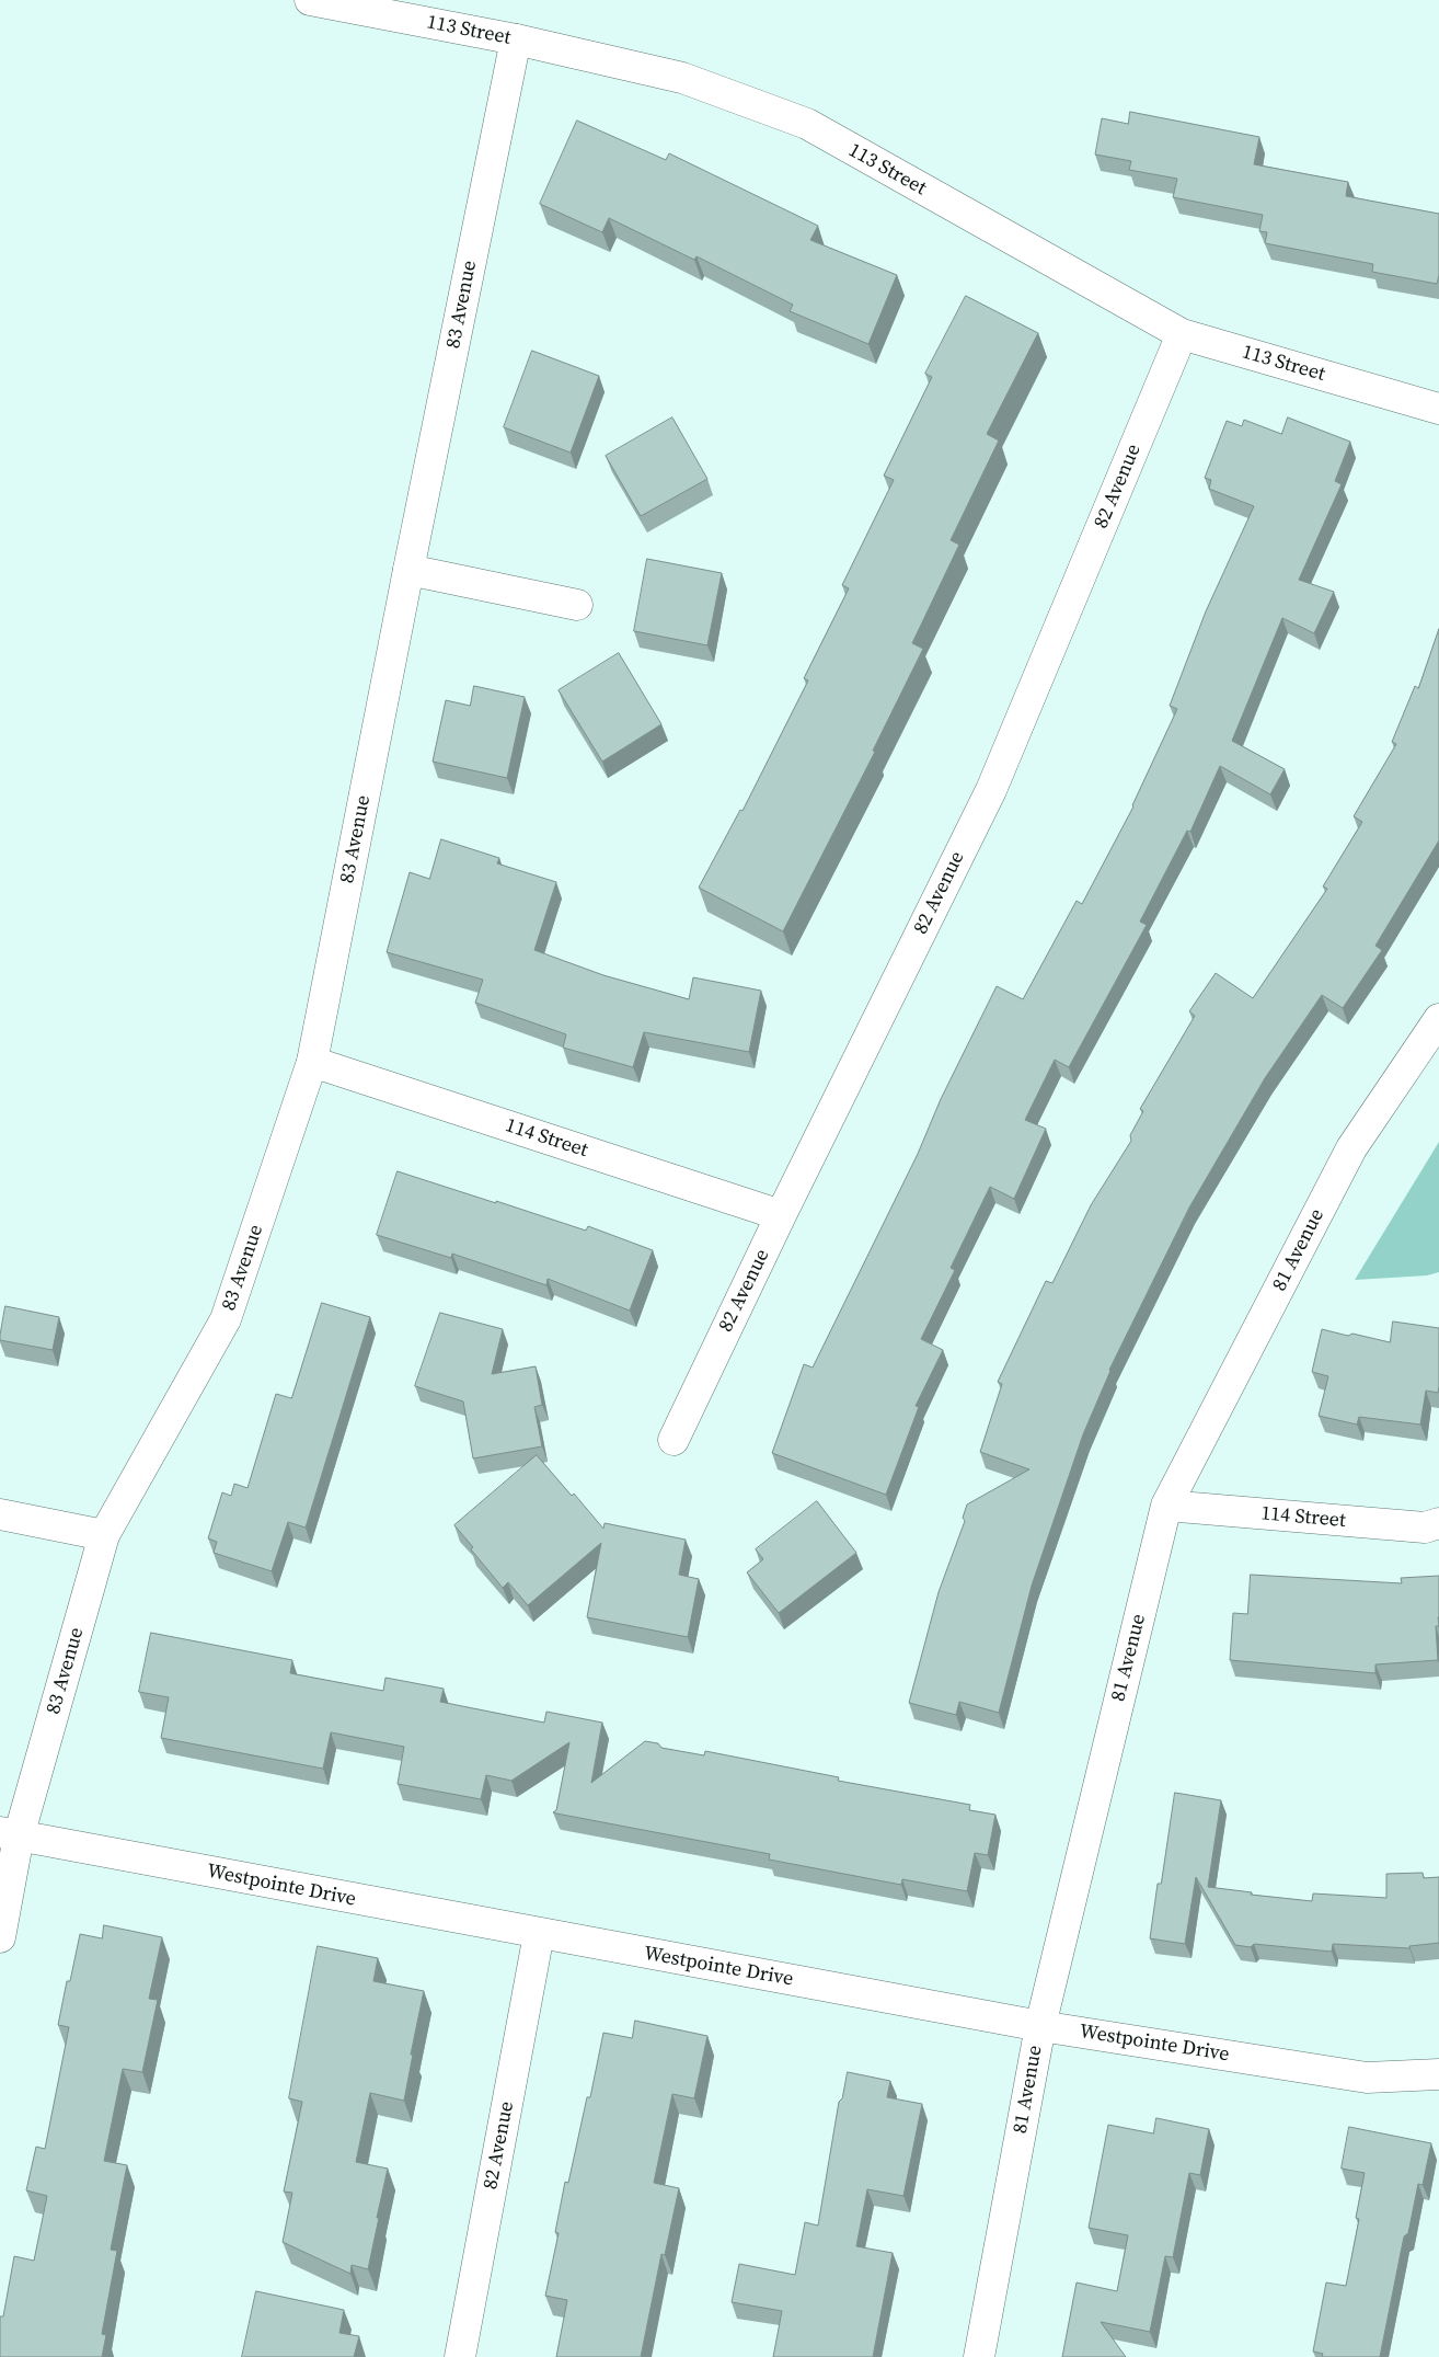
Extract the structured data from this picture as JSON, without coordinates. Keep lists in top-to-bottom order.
{
  "streets": {
    "street": [
      "113 Street",
      "83 Avenue",
      "82 Avenue",
      "114 Street",
      "81 Avenue",
      "Westpointe Drive"
    ]
  },
  "crossings": [
    ["113 Street", "83 Avenue"],
    ["113 Street", "82 Avenue"],
    ["83 Avenue", "114 Street"],
    ["83 Avenue", "Westpointe Drive"],
    ["82 Avenue", "114 Street"],
    ["82 Avenue", "Westpointe Drive"],
    ["114 Street", "81 Avenue"],
    ["81 Avenue", "Westpointe Drive"]
  ]
}
